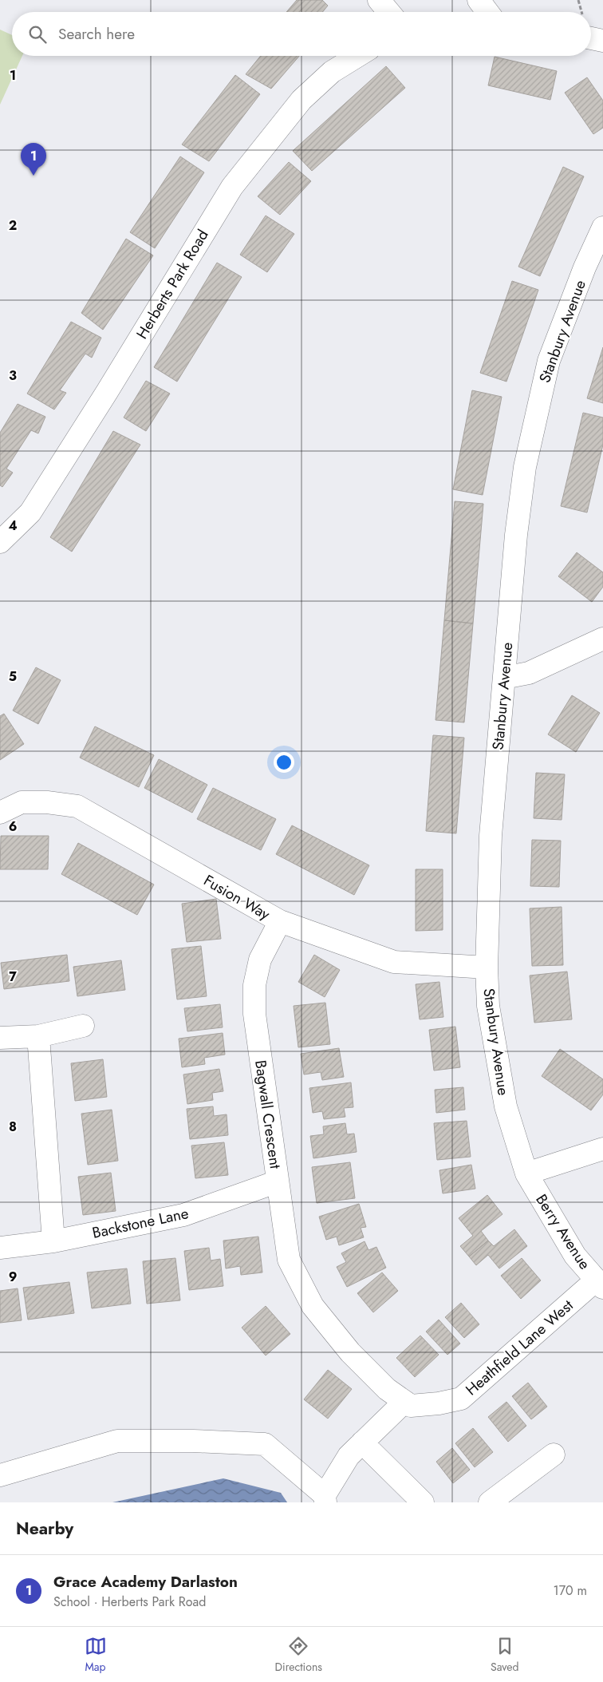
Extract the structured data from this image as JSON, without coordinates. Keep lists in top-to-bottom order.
{
  "streets": {
    "street": [
      "Herberts Park Road",
      "Stanbury Avenue",
      "Fusion Way",
      "Bagwall Crescent",
      "Backstone Lane",
      "Berry Avenue",
      "Heathfield Lane West"
    ]
  },
  "crossings": [
    ["Stanbury Avenue", "Fusion Way"],
    ["Stanbury Avenue", "Berry Avenue"],
    ["Fusion Way", "Bagwall Crescent"],
    ["Bagwall Crescent", "Backstone Lane"],
    ["Bagwall Crescent", "Heathfield Lane West"],
    ["Berry Avenue", "Heathfield Lane West"]
  ],
  "page": {
    "search": "Search here",
    "pins": "1",
    "heading": "Nearby",
    "list": [
      {
        "mark": "1",
        "name": "Grace Academy Darlaston",
        "note": "School · Herberts Park Road",
        "value": "170 m"
      }
    ],
    "nav": ["Map", "Directions", "Saved"]
  },
  "grid": {
    "rows": [
      "1",
      "2",
      "3",
      "4",
      "5",
      "6",
      "7",
      "8",
      "9"
    ]
  }
}
